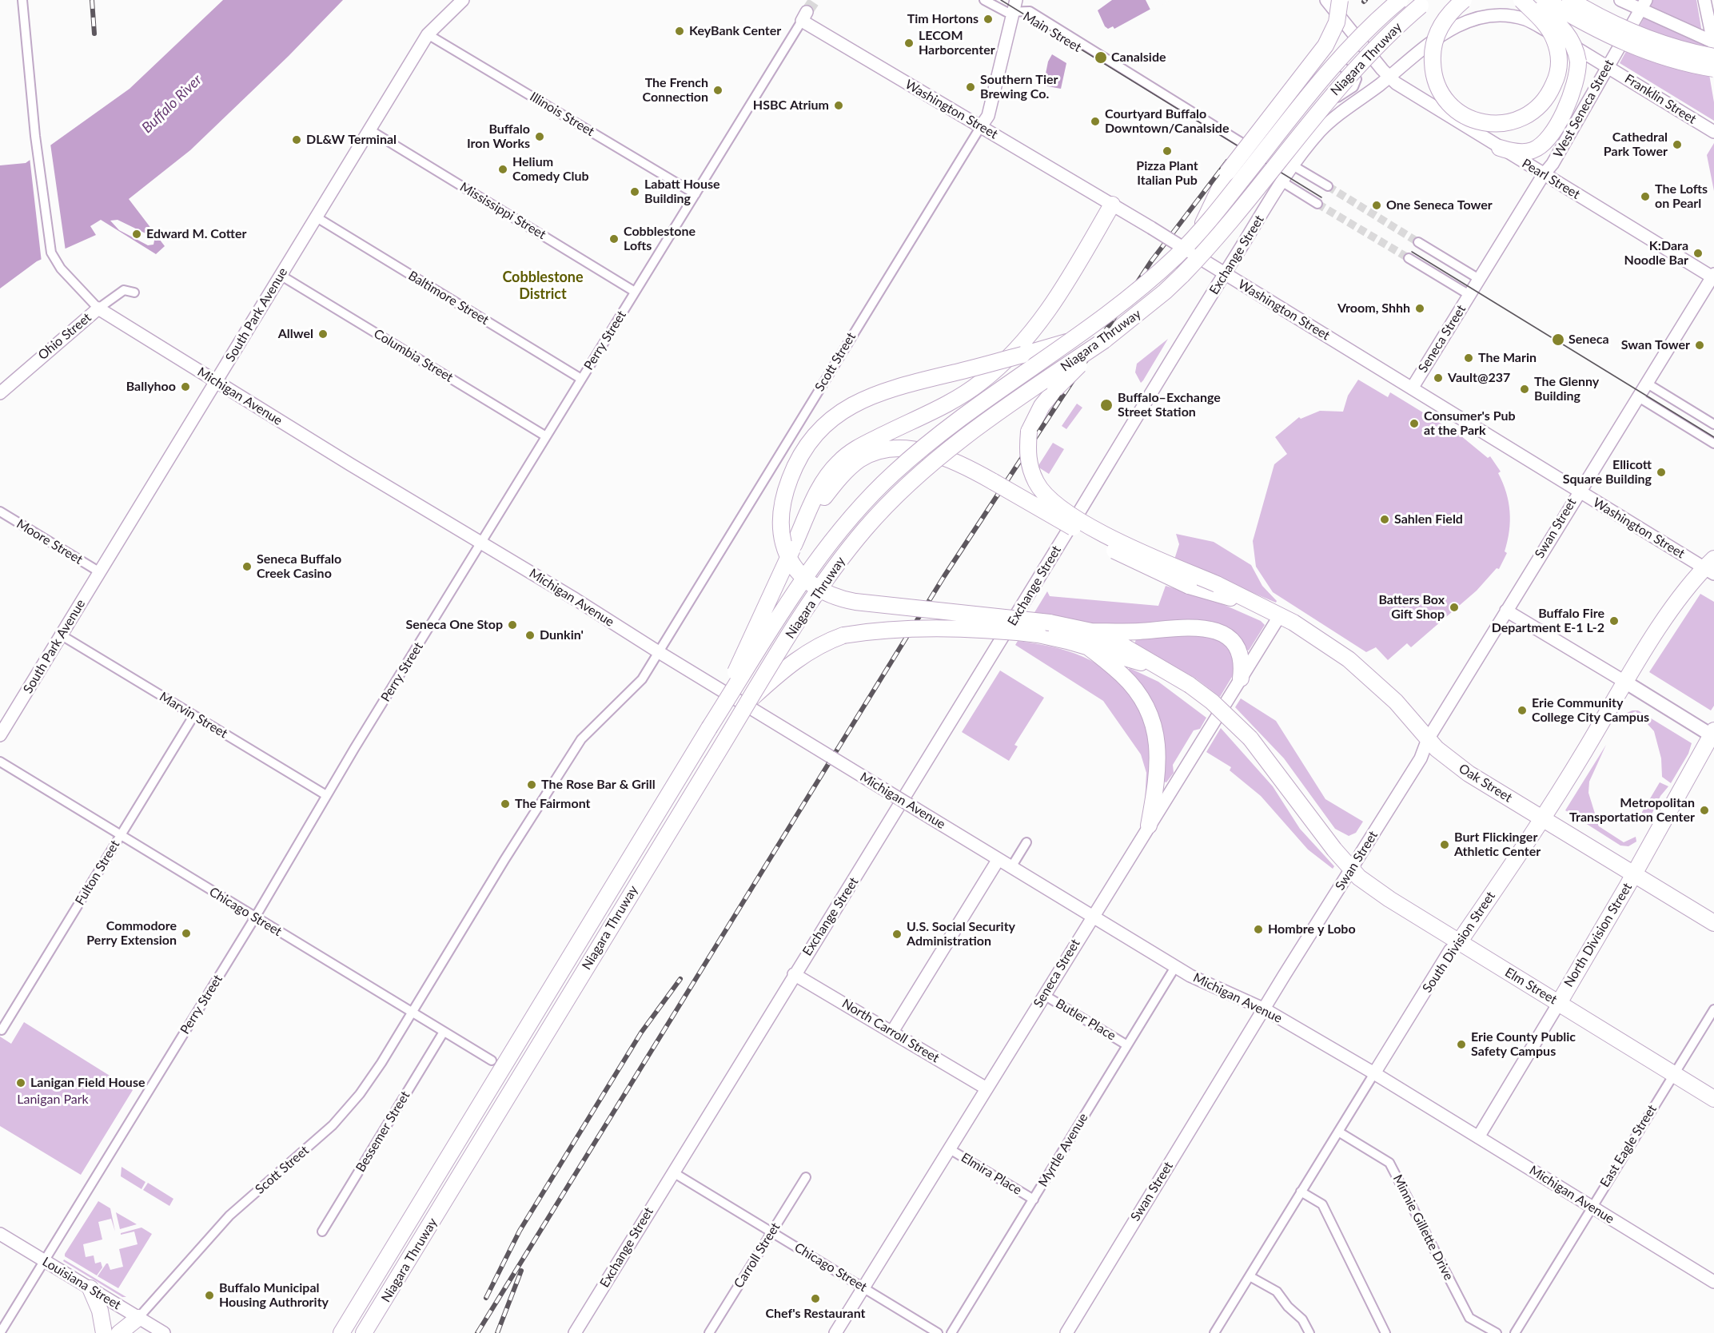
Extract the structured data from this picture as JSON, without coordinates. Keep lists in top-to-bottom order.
{
  "streets": {
    "highway": [
      "Niagara Thruway",
      "Oak Street",
      "North Division Street",
      "South Division Street",
      "Elm Street"
    ],
    "street": [
      "Main Street",
      "Franklin Street",
      "West Seneca Street",
      "Washington Street",
      "Illinois Street",
      "Pearl Street",
      "Mississippi Street",
      "Exchange Street",
      "Baltimore Street",
      "South Park Avenue",
      "Ohio Street",
      "Seneca Street",
      "Perry Street",
      "Columbia Street",
      "Scott Street",
      "Michigan Avenue",
      "Swan Street",
      "Moore Street",
      "Marvin Street",
      "Fulton Street",
      "Chicago Street",
      "Butler Place",
      "North Carroll Street",
      "Bessemer Street",
      "East Eagle Street",
      "Myrtle Avenue",
      "Elmira Place",
      "Minnie Gillette Drive",
      "Carroll Street",
      "Louisiana Street"
    ]
  },
  "crossings": [
    ["Main Street", "Exchange Street"],
    ["Main Street", "Scott Street"],
    ["Franklin Street", "West Seneca Street"],
    ["Franklin Street", "Exchange Street"],
    ["West Seneca Street", "Pearl Street"],
    ["West Seneca Street", "Exchange Street"],
    ["West Seneca Street", "Seneca Street"],
    ["Washington Street", "Exchange Street"],
    ["Washington Street", "Seneca Street"],
    ["Washington Street", "Perry Street"],
    ["Washington Street", "Scott Street"],
    ["Washington Street", "Swan Street"],
    ["Washington Street", "South Division Street"],
    ["Illinois Street", "South Park Avenue"],
    ["Illinois Street", "Perry Street"],
    ["Pearl Street", "Exchange Street"],
    ["Pearl Street", "Swan Street"],
    ["Mississippi Street", "South Park Avenue"],
    ["Mississippi Street", "Perry Street"],
    ["Exchange Street", "Chicago Street"],
    ["Exchange Street", "North Carroll Street"],
    ["Baltimore Street", "South Park Avenue"],
    ["Baltimore Street", "Perry Street"],
    ["South Park Avenue", "Columbia Street"],
    ["South Park Avenue", "Michigan Avenue"],
    ["South Park Avenue", "Moore Street"],
    ["South Park Avenue", "Marvin Street"],
    ["Ohio Street", "Michigan Avenue"],
    ["Seneca Street", "Michigan Avenue"],
    ["Seneca Street", "Oak Street"],
    ["Seneca Street", "Chicago Street"],
    ["Seneca Street", "Butler Place"],
    ["Seneca Street", "North Carroll Street"],
    ["Seneca Street", "Elmira Place"],
    ["Perry Street", "Columbia Street"],
    ["Perry Street", "Michigan Avenue"],
    ["Perry Street", "Marvin Street"],
    ["Perry Street", "Chicago Street"],
    ["Perry Street", "Louisiana Street"],
    ["Scott Street", "Michigan Avenue"],
    ["Scott Street", "Chicago Street"],
    ["Scott Street", "Louisiana Street"],
    ["Michigan Avenue", "Swan Street"],
    ["Michigan Avenue", "North Division Street"],
    ["Michigan Avenue", "South Division Street"],
    ["Michigan Avenue", "East Eagle Street"],
    ["Michigan Avenue", "Myrtle Avenue"],
    ["Swan Street", "Oak Street"],
    ["Swan Street", "Elm Street"],
    ["Marvin Street", "Fulton Street"],
    ["Oak Street", "North Division Street"],
    ["Oak Street", "South Division Street"],
    ["Fulton Street", "Chicago Street"],
    ["Chicago Street", "Bessemer Street"],
    ["Chicago Street", "Carroll Street"],
    ["North Division Street", "Elm Street"],
    ["South Division Street", "Elm Street"],
    ["South Division Street", "Minnie Gillette Drive"],
    ["Elm Street", "East Eagle Street"],
    ["Butler Place", "Myrtle Avenue"],
    ["Myrtle Avenue", "Elmira Place"]
  ],
  "districts": ["Cobblestone District"],
  "water": ["Buffalo River"],
  "parks": ["Lanigan Park"],
  "places": [
    "Tim Hortons",
    "KeyBank Center",
    "LECOM Harborcenter",
    "Canalside",
    "Southern Tier Brewing Co.",
    "The French Connection",
    "HSBC Atrium",
    "Courtyard Buffalo Downtown/Canalside",
    "Buffalo Iron Works",
    "DL&W Terminal",
    "Cathedral Park Tower",
    "Pizza Plant Italian Pub",
    "Helium Comedy Club",
    "Labatt House Building",
    "The Lofts on Pearl",
    "One Seneca Tower",
    "Edward M. Cotter",
    "Cobblestone Lofts",
    "K:Dara Noodle Bar",
    "Vroom, Shhh",
    "Allwel",
    "Seneca",
    "Swan Tower",
    "The Marin",
    "Vault@237",
    "Ballyhoo",
    "The Glenny Building",
    "Buffalo–Exchange Street Station",
    "Consumer's Pub at the Park",
    "Ellicott Square Building",
    "Sahlen Field",
    "Seneca Buffalo Creek Casino",
    "Batters Box Gift Shop",
    "Buffalo Fire Department E-1 L-2",
    "Seneca One Stop",
    "Dunkin'",
    "Erie Community College City Campus",
    "The Rose Bar & Grill",
    "The Fairmont",
    "Metropolitan Transportation Center",
    "Burt Flickinger Athletic Center",
    "Hombre y Lobo",
    "Commodore Perry Extension",
    "U.S. Social Security Administration",
    "Erie County Public Safety Campus",
    "Lanigan Field House",
    "Buffalo Municipal Housing Authrority",
    "Chef's Restaurant"
  ]
}
